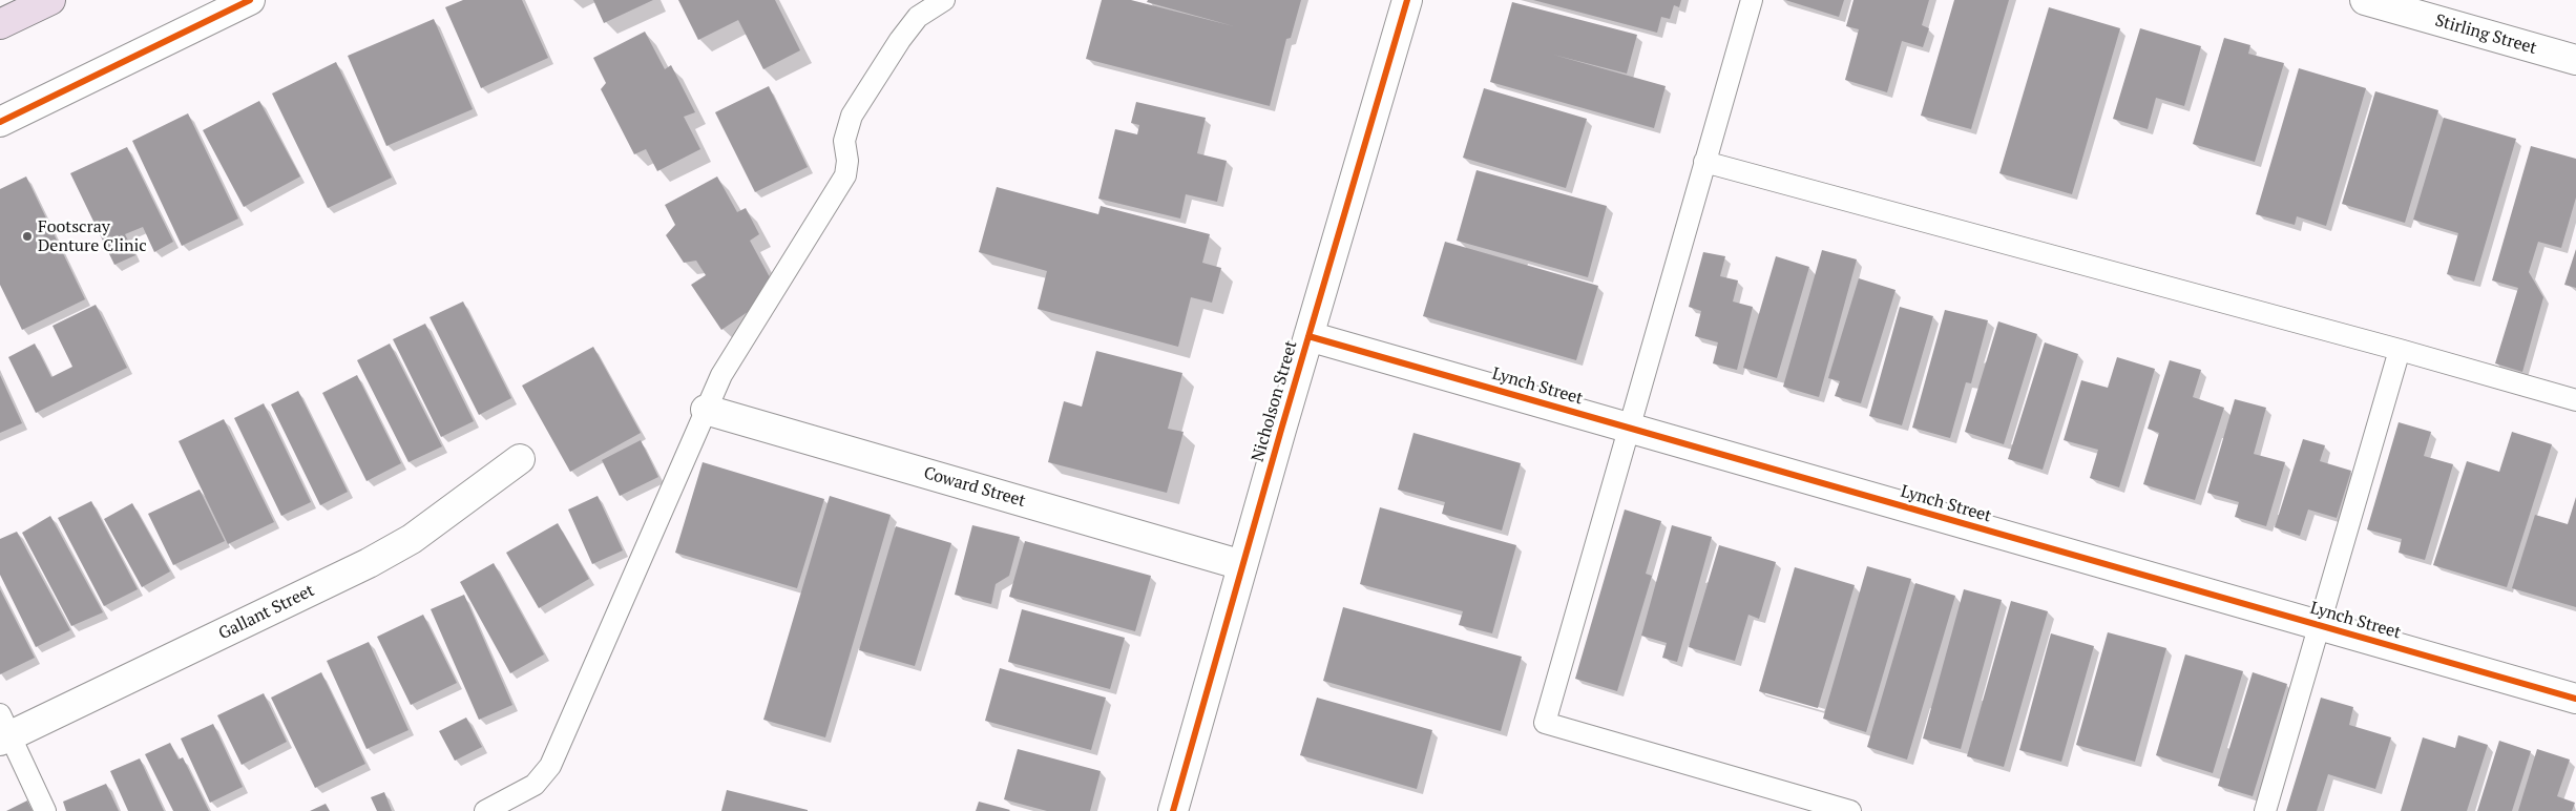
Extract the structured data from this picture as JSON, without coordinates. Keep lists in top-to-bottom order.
{
  "streets": {
    "street": [
      "Stirling Street",
      "Lynch Street",
      "Nicholson Street",
      "Coward Street",
      "Gallant Street"
    ]
  },
  "crossings": [
    ["Lynch Street", "Nicholson Street"],
    ["Nicholson Street", "Coward Street"]
  ],
  "places": ["Footscray Denture Clinic"]
}
